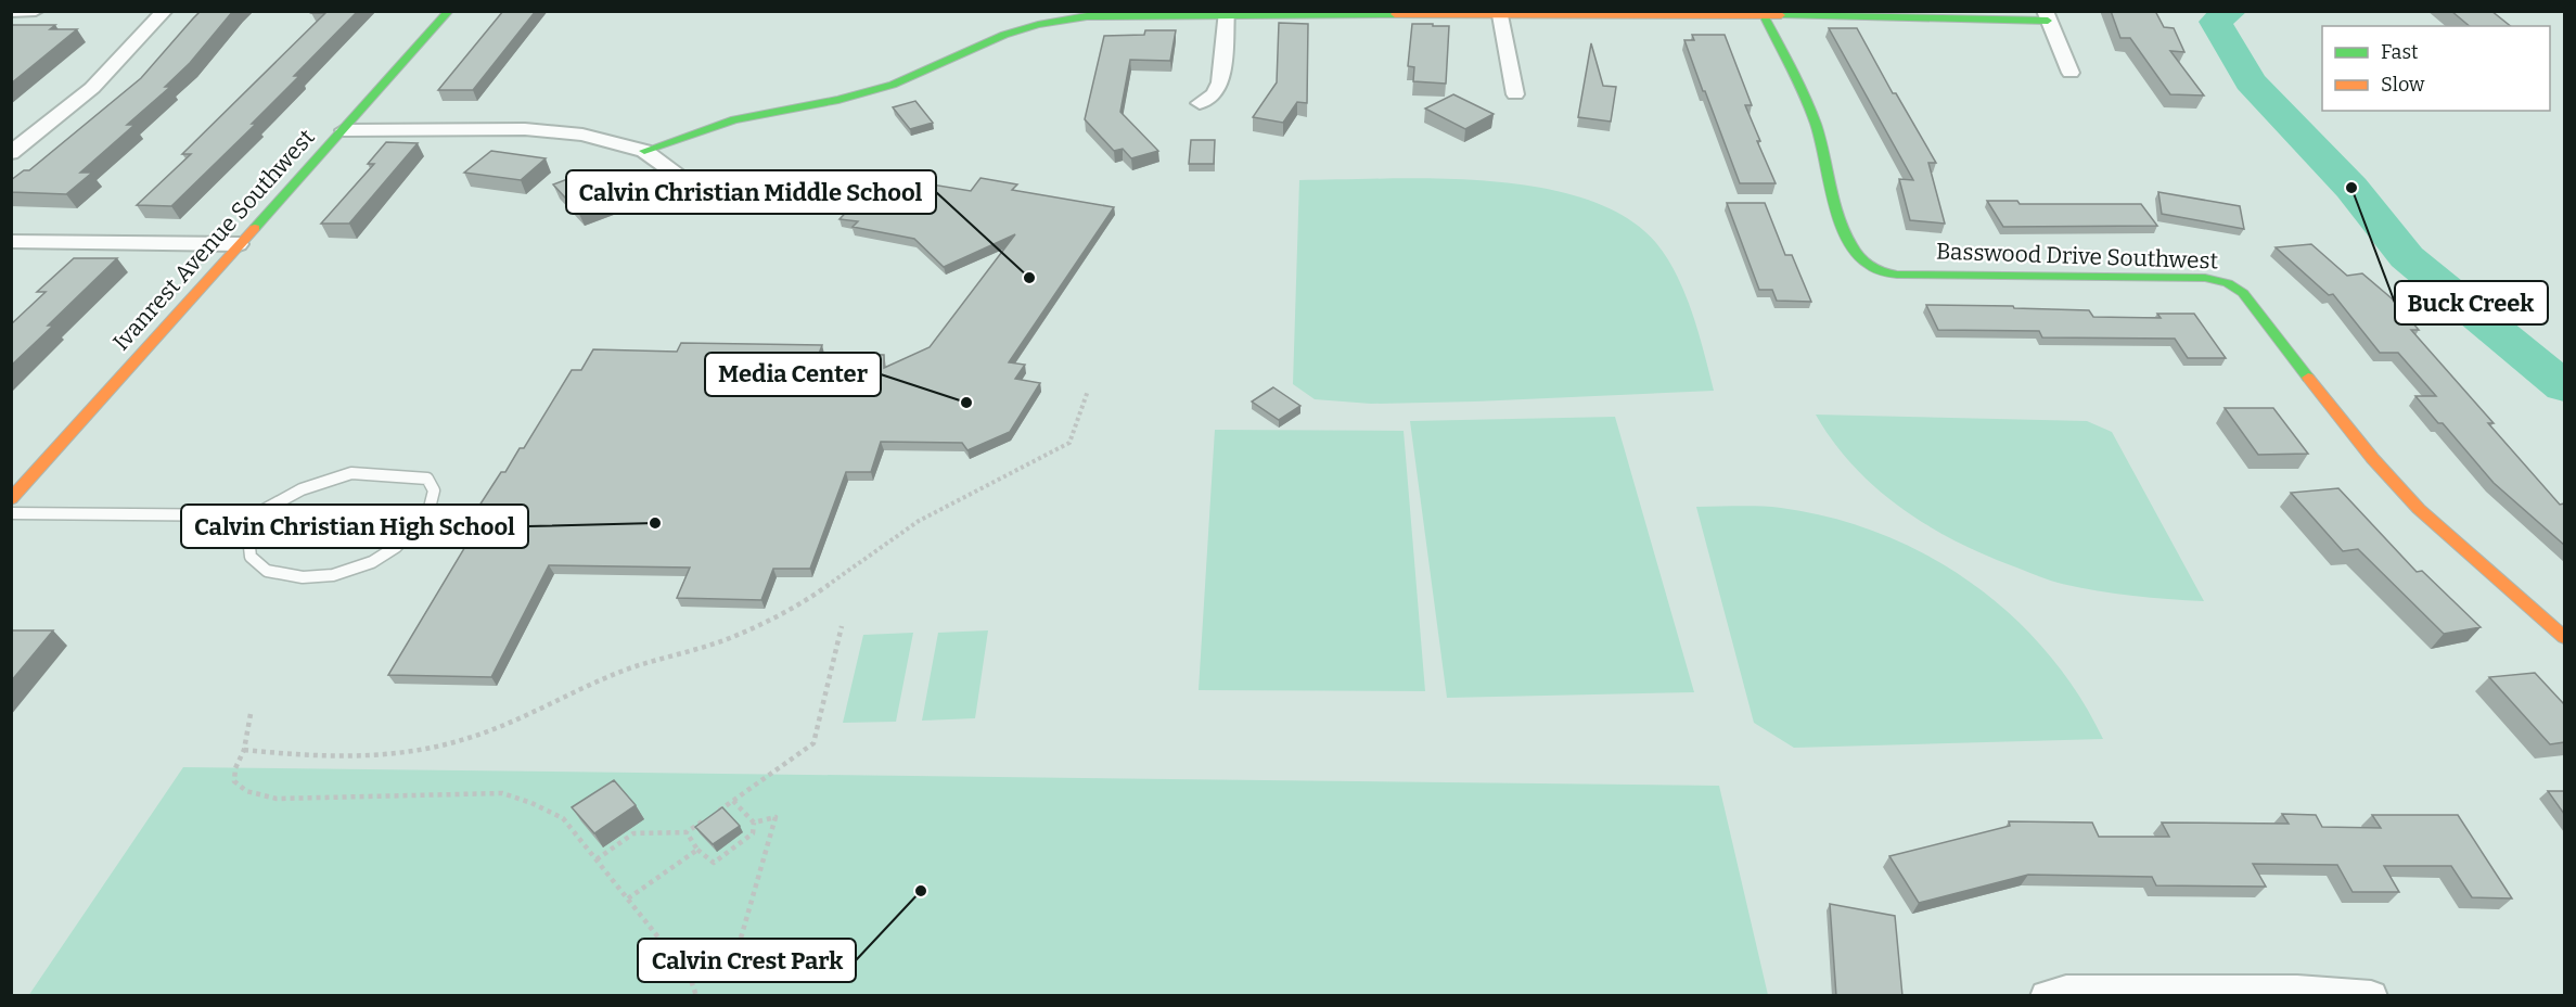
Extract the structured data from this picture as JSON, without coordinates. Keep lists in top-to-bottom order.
{
  "streets": {
    "street": ["Ivanrest Avenue Southwest", "Basswood Drive Southwest"]
  },
  "places": [
    "Buck Creek",
    "Calvin Christian Middle School",
    "Media Center",
    "Calvin Christian High School",
    "Calvin Crest Park"
  ],
  "legend": ["Fast", "Slow"]
}
